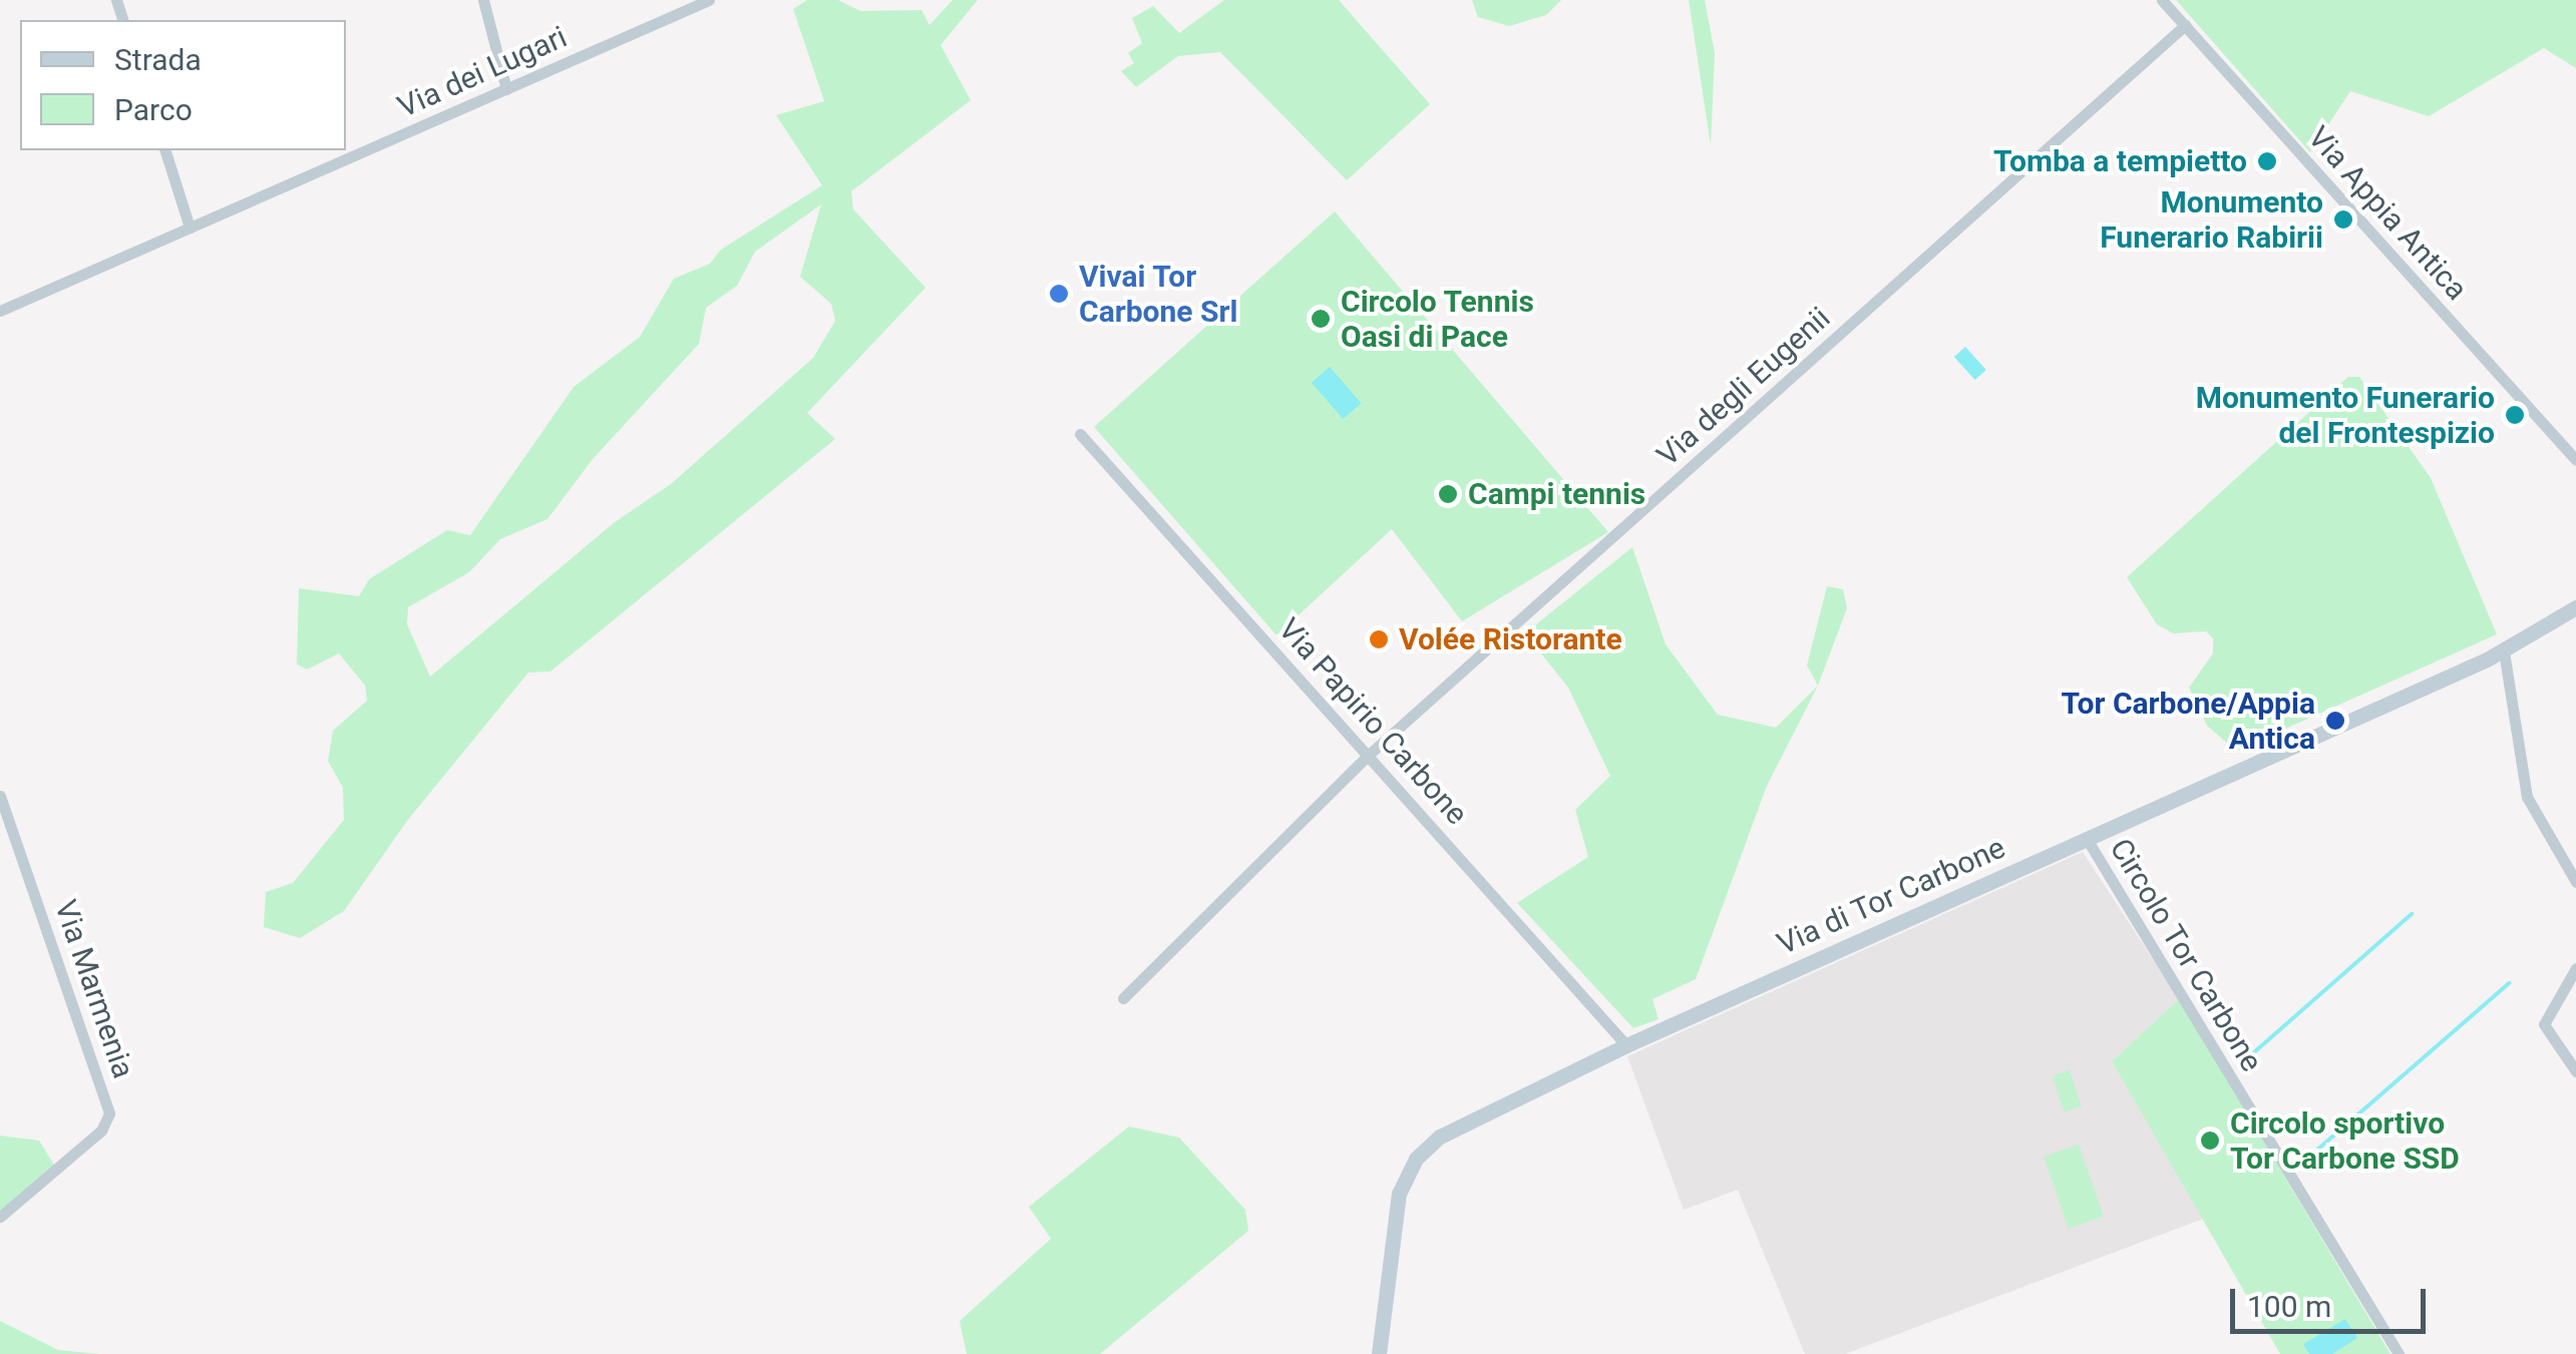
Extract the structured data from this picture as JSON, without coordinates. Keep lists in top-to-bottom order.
{
  "streets": {
    "main road": ["Via di Tor Carbone"],
    "street": [
      "Via dei Lugari",
      "Via Appia Antica",
      "Via degli Eugenii",
      "Via Papirio Carbone",
      "Circolo Tor Carbone",
      "Via Marmenia"
    ]
  },
  "crossings": [
    ["Via Appia Antica", "Via degli Eugenii"],
    ["Via degli Eugenii", "Via Papirio Carbone"],
    ["Via Papirio Carbone", "Via di Tor Carbone"],
    ["Via di Tor Carbone", "Circolo Tor Carbone"]
  ],
  "places": [
    "Tomba a tempietto",
    "Monumento Funerario Rabirii",
    "Vivai Tor Carbone Srl",
    "Circolo Tennis Oasi di Pace",
    "Monumento Funerario del Frontespizio",
    "Campi tennis",
    "Volée Ristorante",
    "Tor Carbone/Appia Antica",
    "Circolo sportivo Tor Carbone SSD"
  ],
  "legend": ["Strada", "Parco"],
  "scale_bar": "100 m"
}
